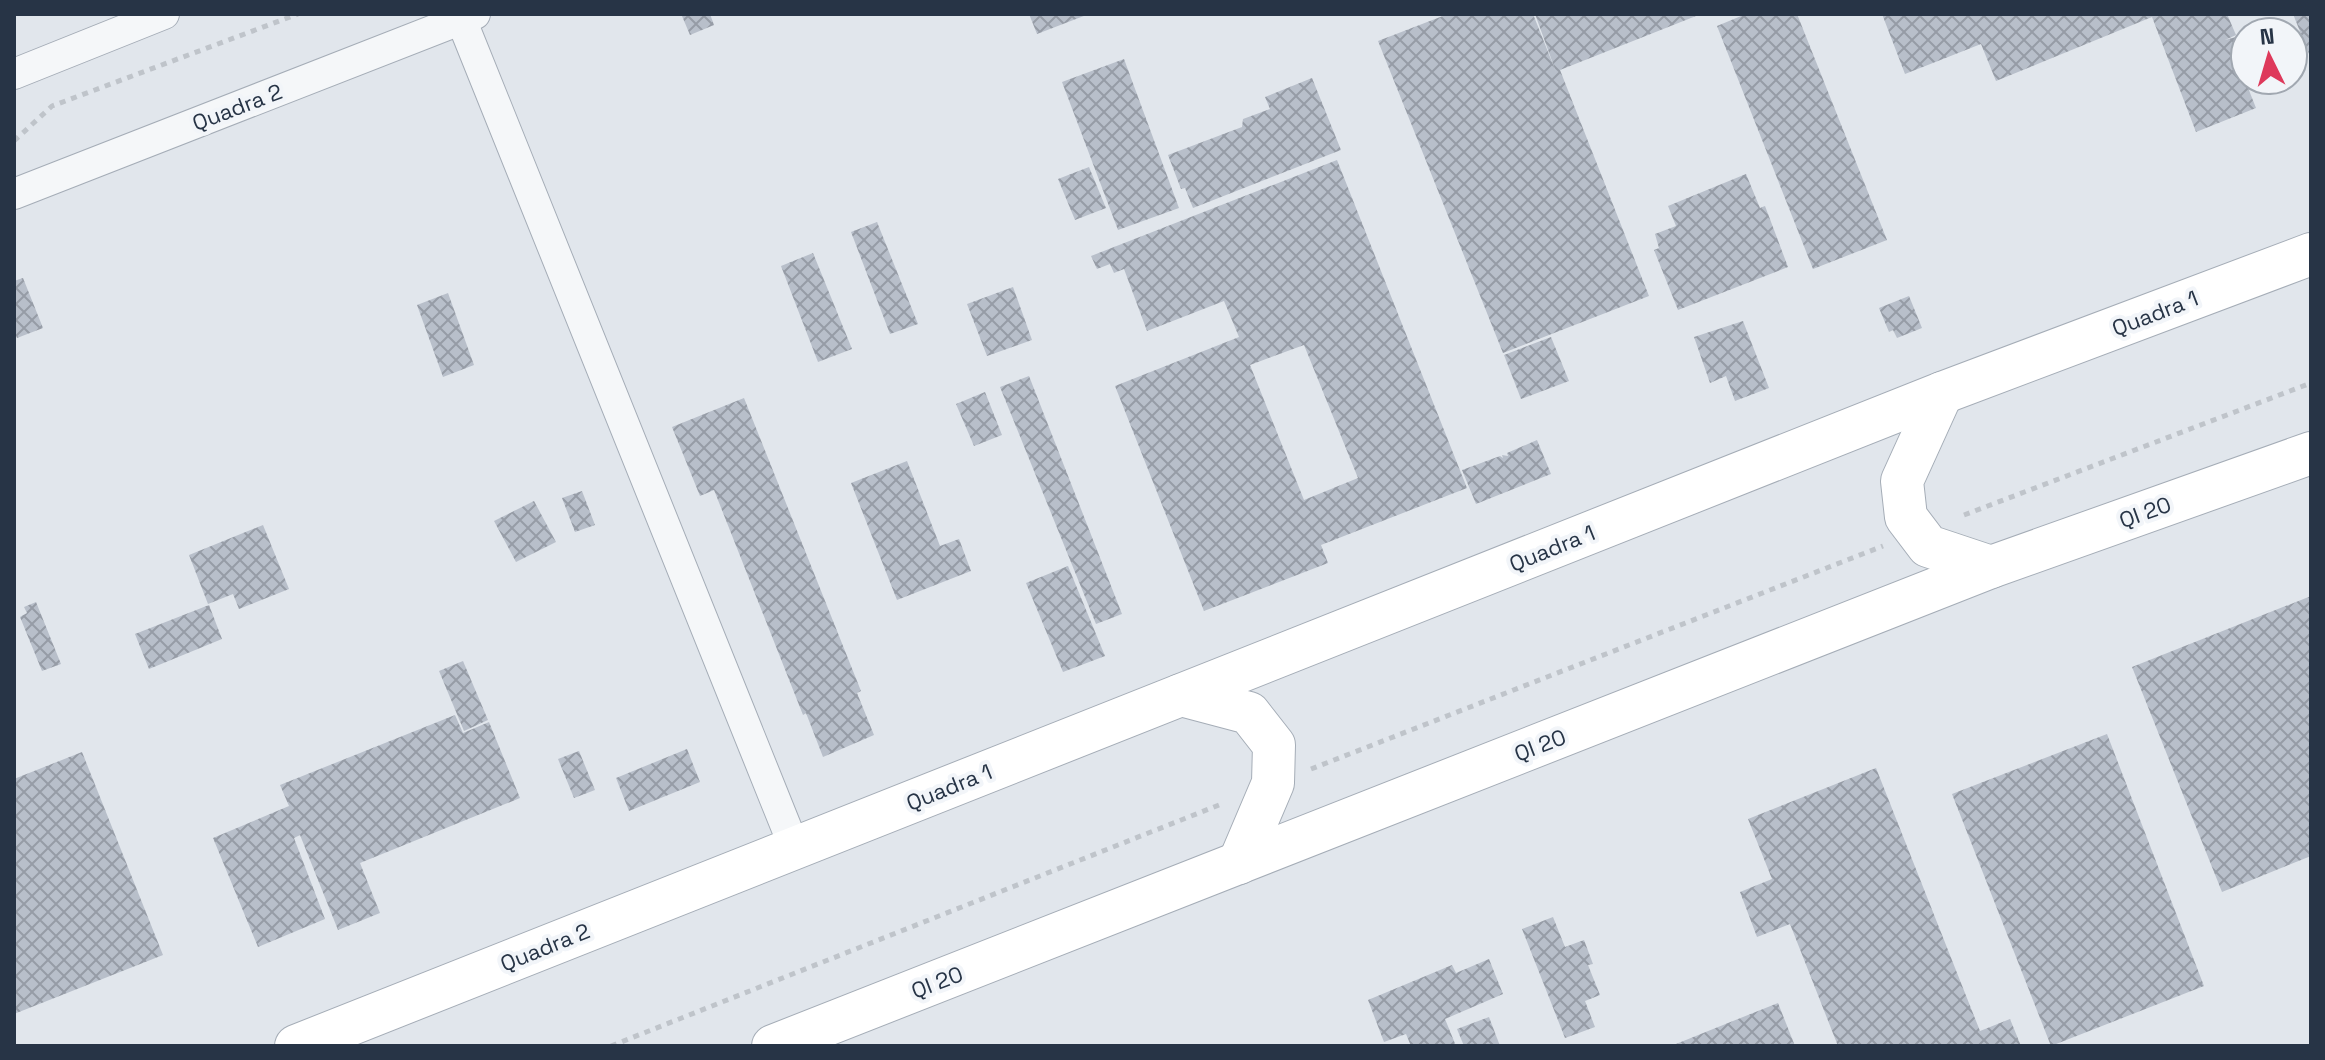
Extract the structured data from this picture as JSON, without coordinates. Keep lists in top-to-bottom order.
{
  "streets": {
    "street": ["Quadra 2", "Quadra 1", "QI 20"]
  },
  "crossings": [
    ["Quadra 2", "Quadra 1"]
  ],
  "north": "top"
}
